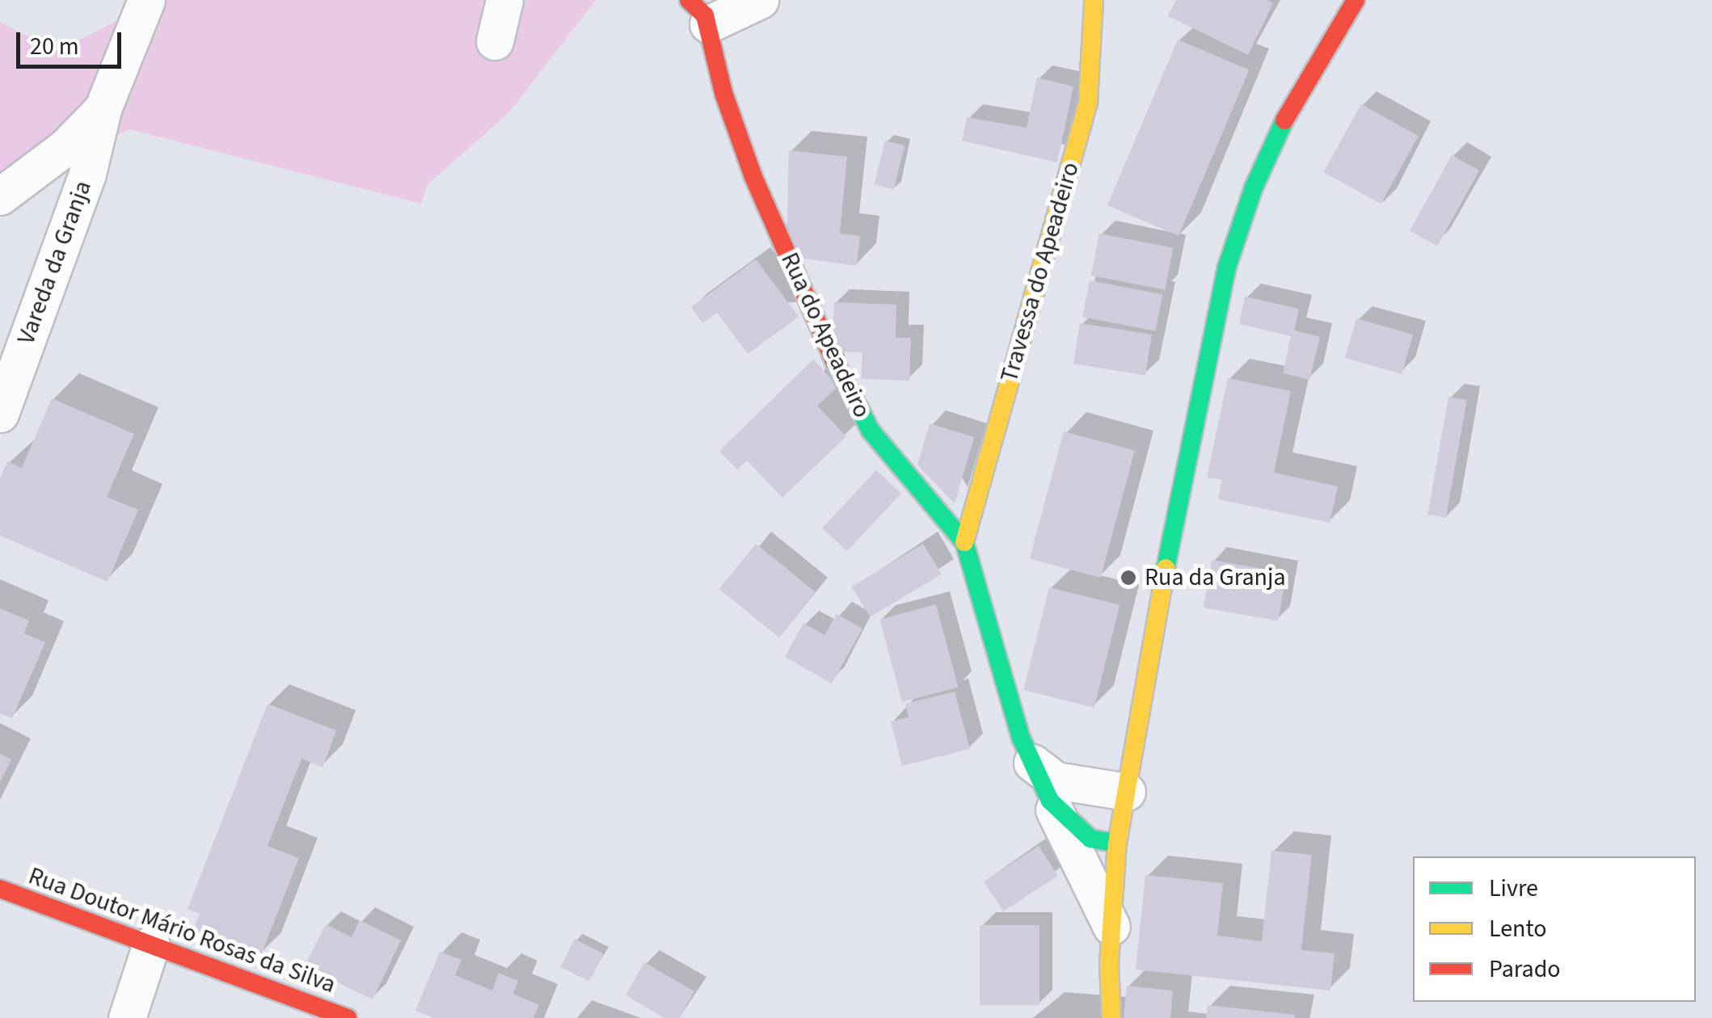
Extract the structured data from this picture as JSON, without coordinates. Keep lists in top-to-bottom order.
{
  "streets": {
    "street": [
      "Vareda da Granja",
      "Travessa do Apeadeiro",
      "Rua do Apeadeiro",
      "Rua Doutor Mário Rosas da Silva"
    ]
  },
  "crossings": [
    ["Travessa do Apeadeiro", "Rua do Apeadeiro"]
  ],
  "places": ["Rua da Granja"],
  "legend": ["Livre", "Lento", "Parado"],
  "scale_bar": "20 m"
}
